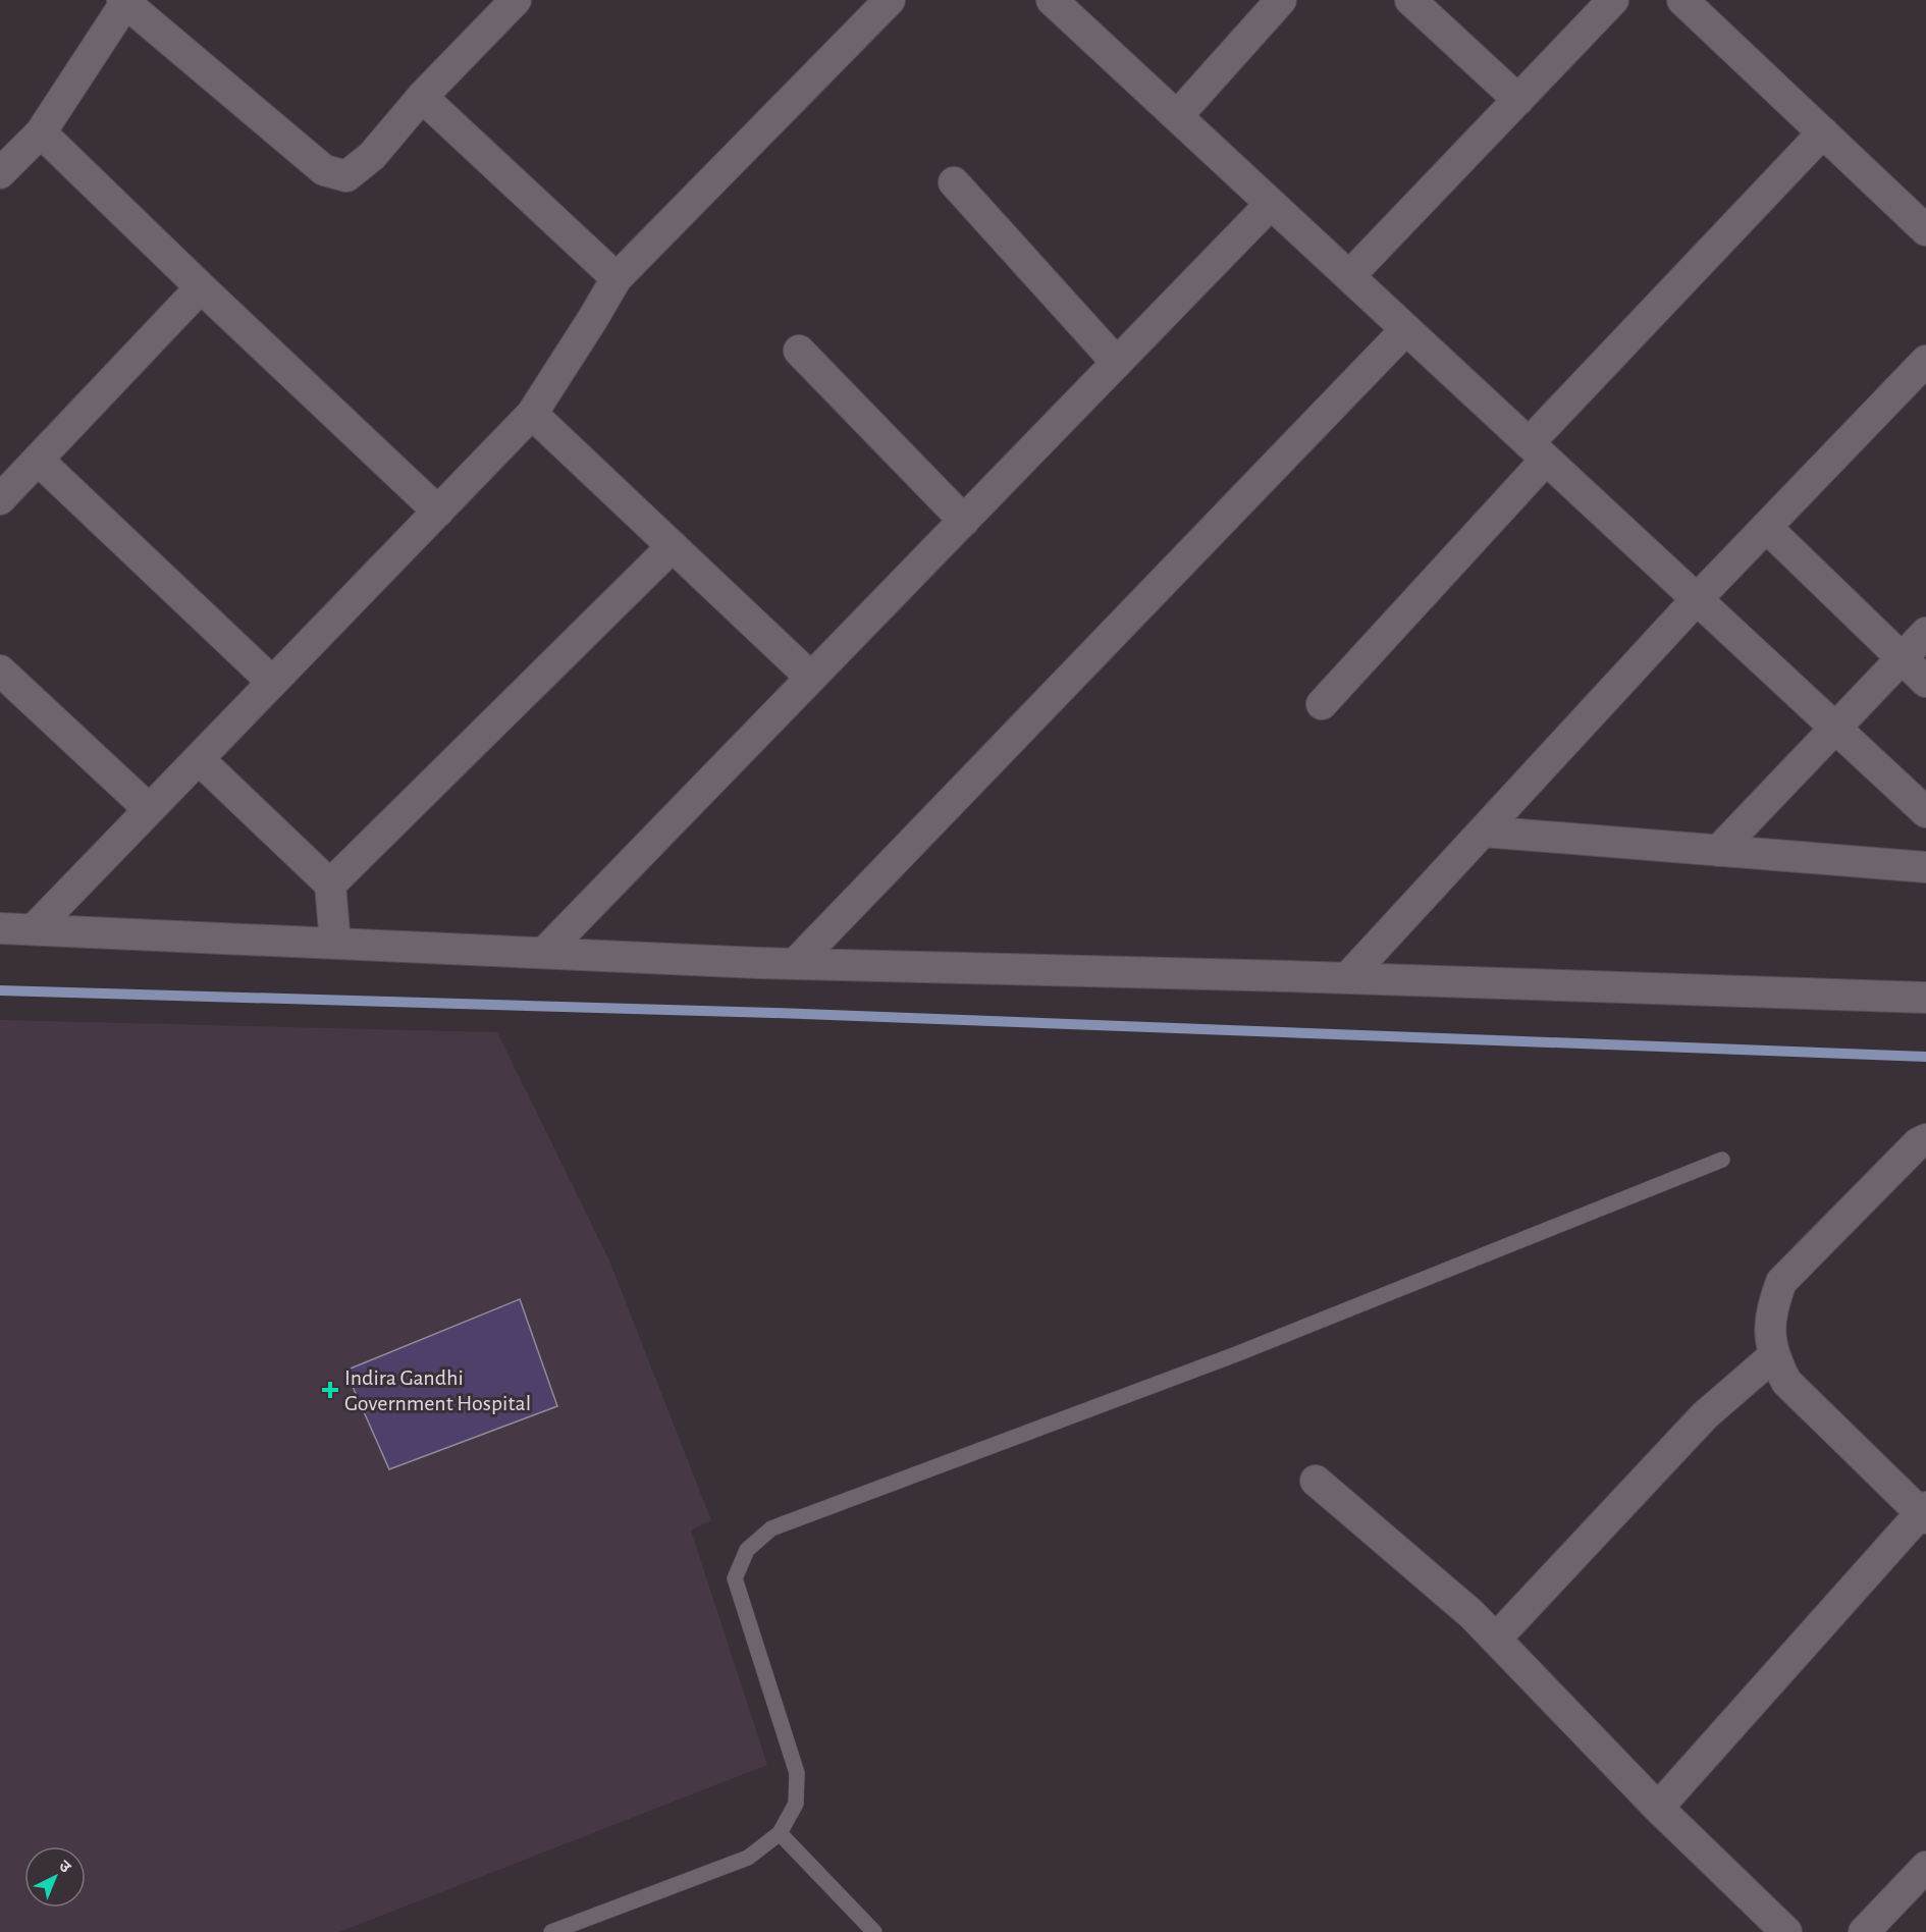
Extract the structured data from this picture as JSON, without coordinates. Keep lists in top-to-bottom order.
{
  "places": {
    "health": ["Indira Gandhi Government Hospital"]
  },
  "north": "top right"
}
